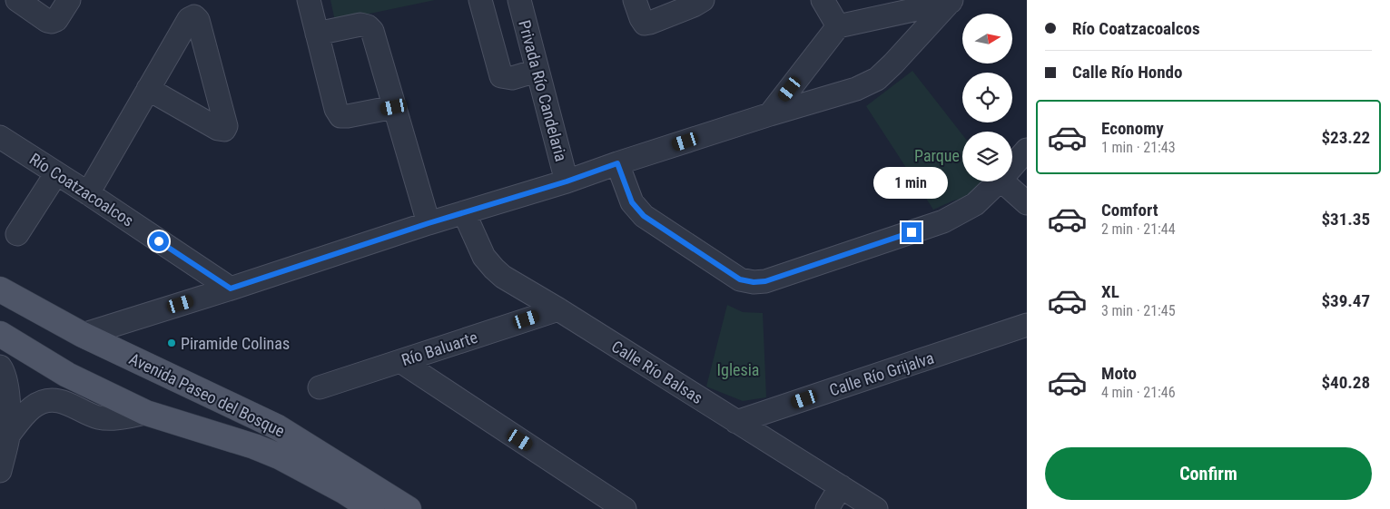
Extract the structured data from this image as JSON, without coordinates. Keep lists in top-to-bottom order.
{
  "streets": {
    "main road": ["Avenida Paseo del Bosque"],
    "street": [
      "Privada Río Candelaria",
      "Río Coatzacoalcos",
      "Río Baluarte",
      "Calle Río Balsas",
      "Calle Río Grijalva"
    ]
  },
  "crossings": [
    ["Río Baluarte", "Calle Río Balsas"],
    ["Calle Río Balsas", "Calle Río Grijalva"]
  ],
  "parks": ["Parque", "Iglesia"],
  "places": ["Piramide Colinas"],
  "north": "right",
  "page": {
    "banner": ["Río Coatzacoalcos", "Calle Río Hondo"],
    "list": [
      {
        "name": "Economy",
        "note": "1 min · 21:43",
        "value": "$23.22"
      },
      {
        "name": "Comfort",
        "note": "2 min · 21:44",
        "value": "$31.35"
      },
      {
        "name": "XL",
        "note": "3 min · 21:45",
        "value": "$39.47"
      },
      {
        "name": "Moto",
        "note": "4 min · 21:46",
        "value": "$40.28"
      }
    ],
    "bubble": "1 min",
    "buttons": "Confirm"
  }
}
